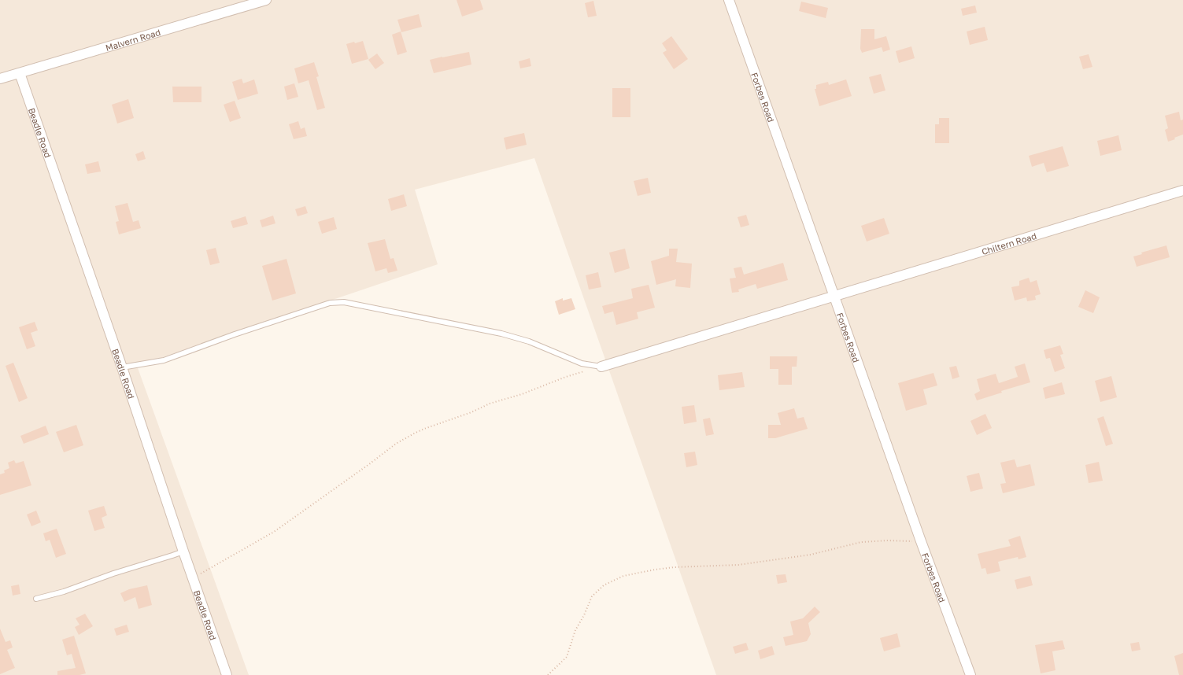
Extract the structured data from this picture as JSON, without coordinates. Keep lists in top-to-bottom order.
{
  "streets": {
    "street": [
      "Malvern Road",
      "Forbes Road",
      "Beadle Road",
      "Chiltern Road"
    ]
  },
  "crossings": [
    ["Malvern Road", "Beadle Road"],
    ["Forbes Road", "Chiltern Road"]
  ]
}
